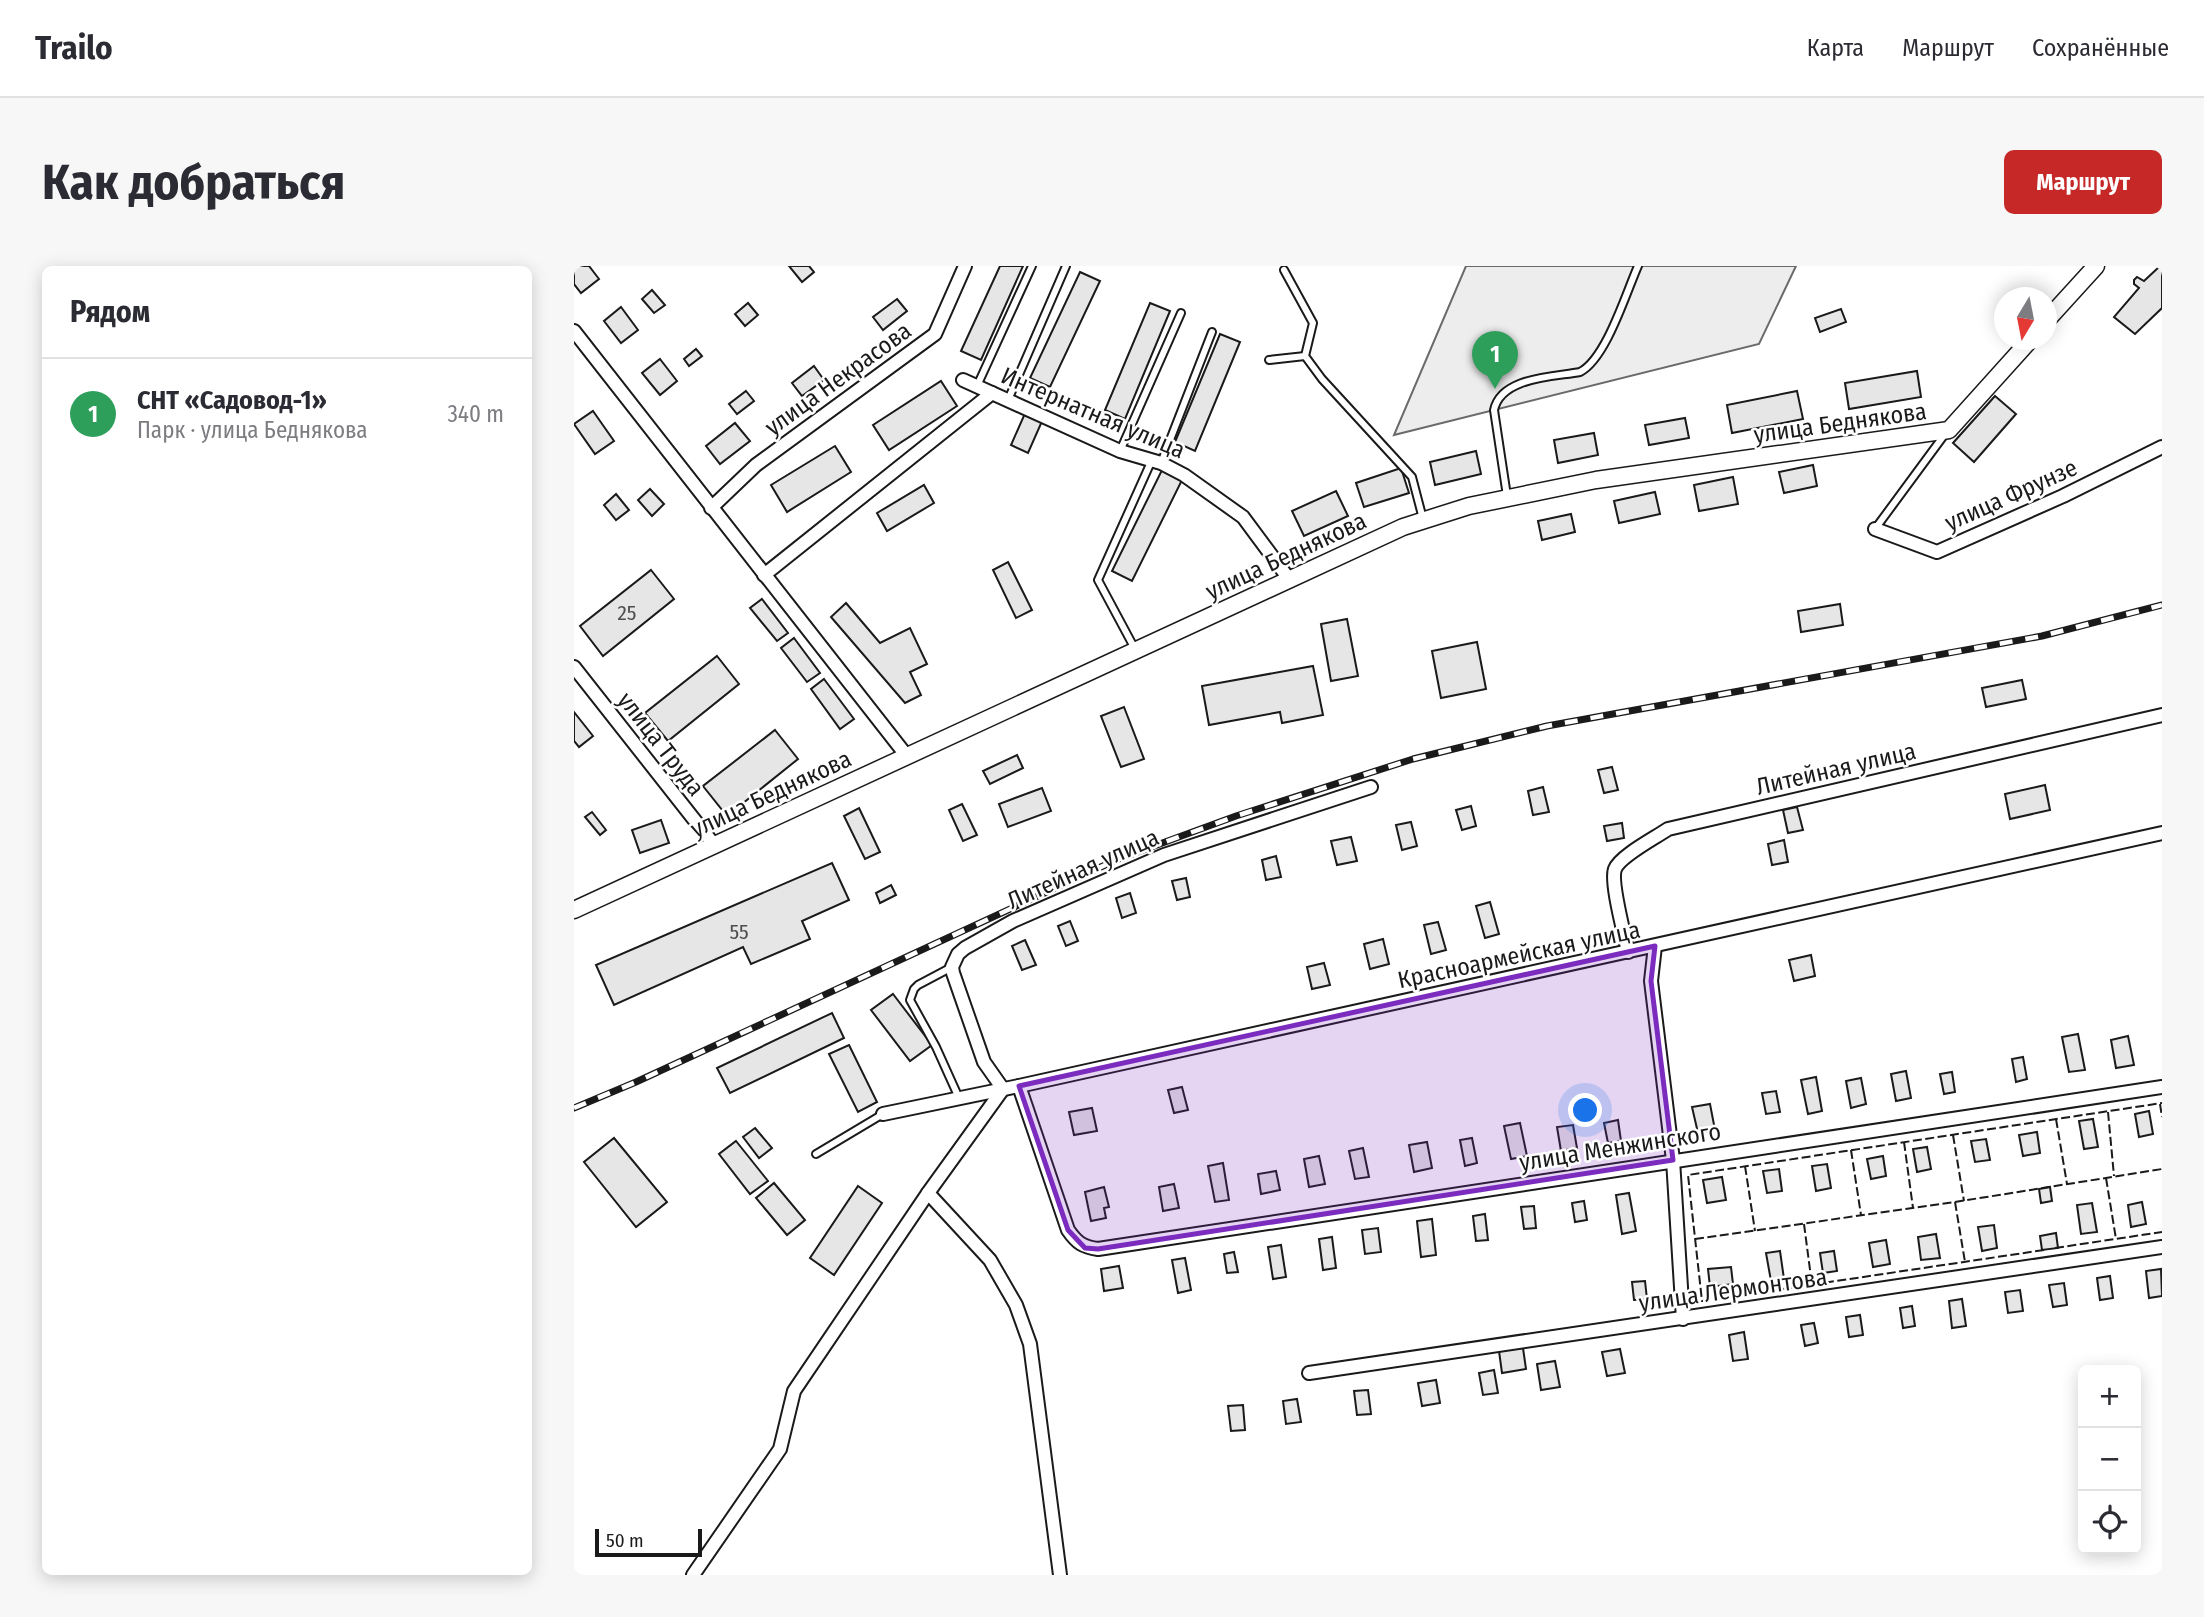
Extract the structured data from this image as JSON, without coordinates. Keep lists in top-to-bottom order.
{
  "streets": {
    "street": [
      "улица Некрасова",
      "Интернатная улица",
      "улица Беднякова",
      "улица Фрунзе",
      "улица Труда",
      "Литейная улица",
      "Красноармейская улица",
      "улица Менжинского",
      "улица Лермонтова"
    ]
  },
  "crossings": [
    ["Интернатная улица", "улица Беднякова"],
    ["улица Беднякова", "улица Труда"],
    ["Литейная улица", "Красноармейская улица"],
    ["Красноармейская улица", "улица Менжинского"]
  ],
  "house_numbers": ["25", "55"],
  "scale_bar": "50 m",
  "north": "bottom",
  "page": {
    "header": "Trailo",
    "nav": ["Карта", "Маршрут", "Сохранённые"],
    "buttons": "Маршрут",
    "title": "Как добраться",
    "heading": "Рядом",
    "pins": "1",
    "list": [
      {
        "mark": "1",
        "name": "СНТ «Садовод-1»",
        "note": "Парк · улица Беднякова",
        "value": "340 m"
      }
    ],
    "map_buttons": ["+", "−"],
    "scale": "50 m"
  }
}
